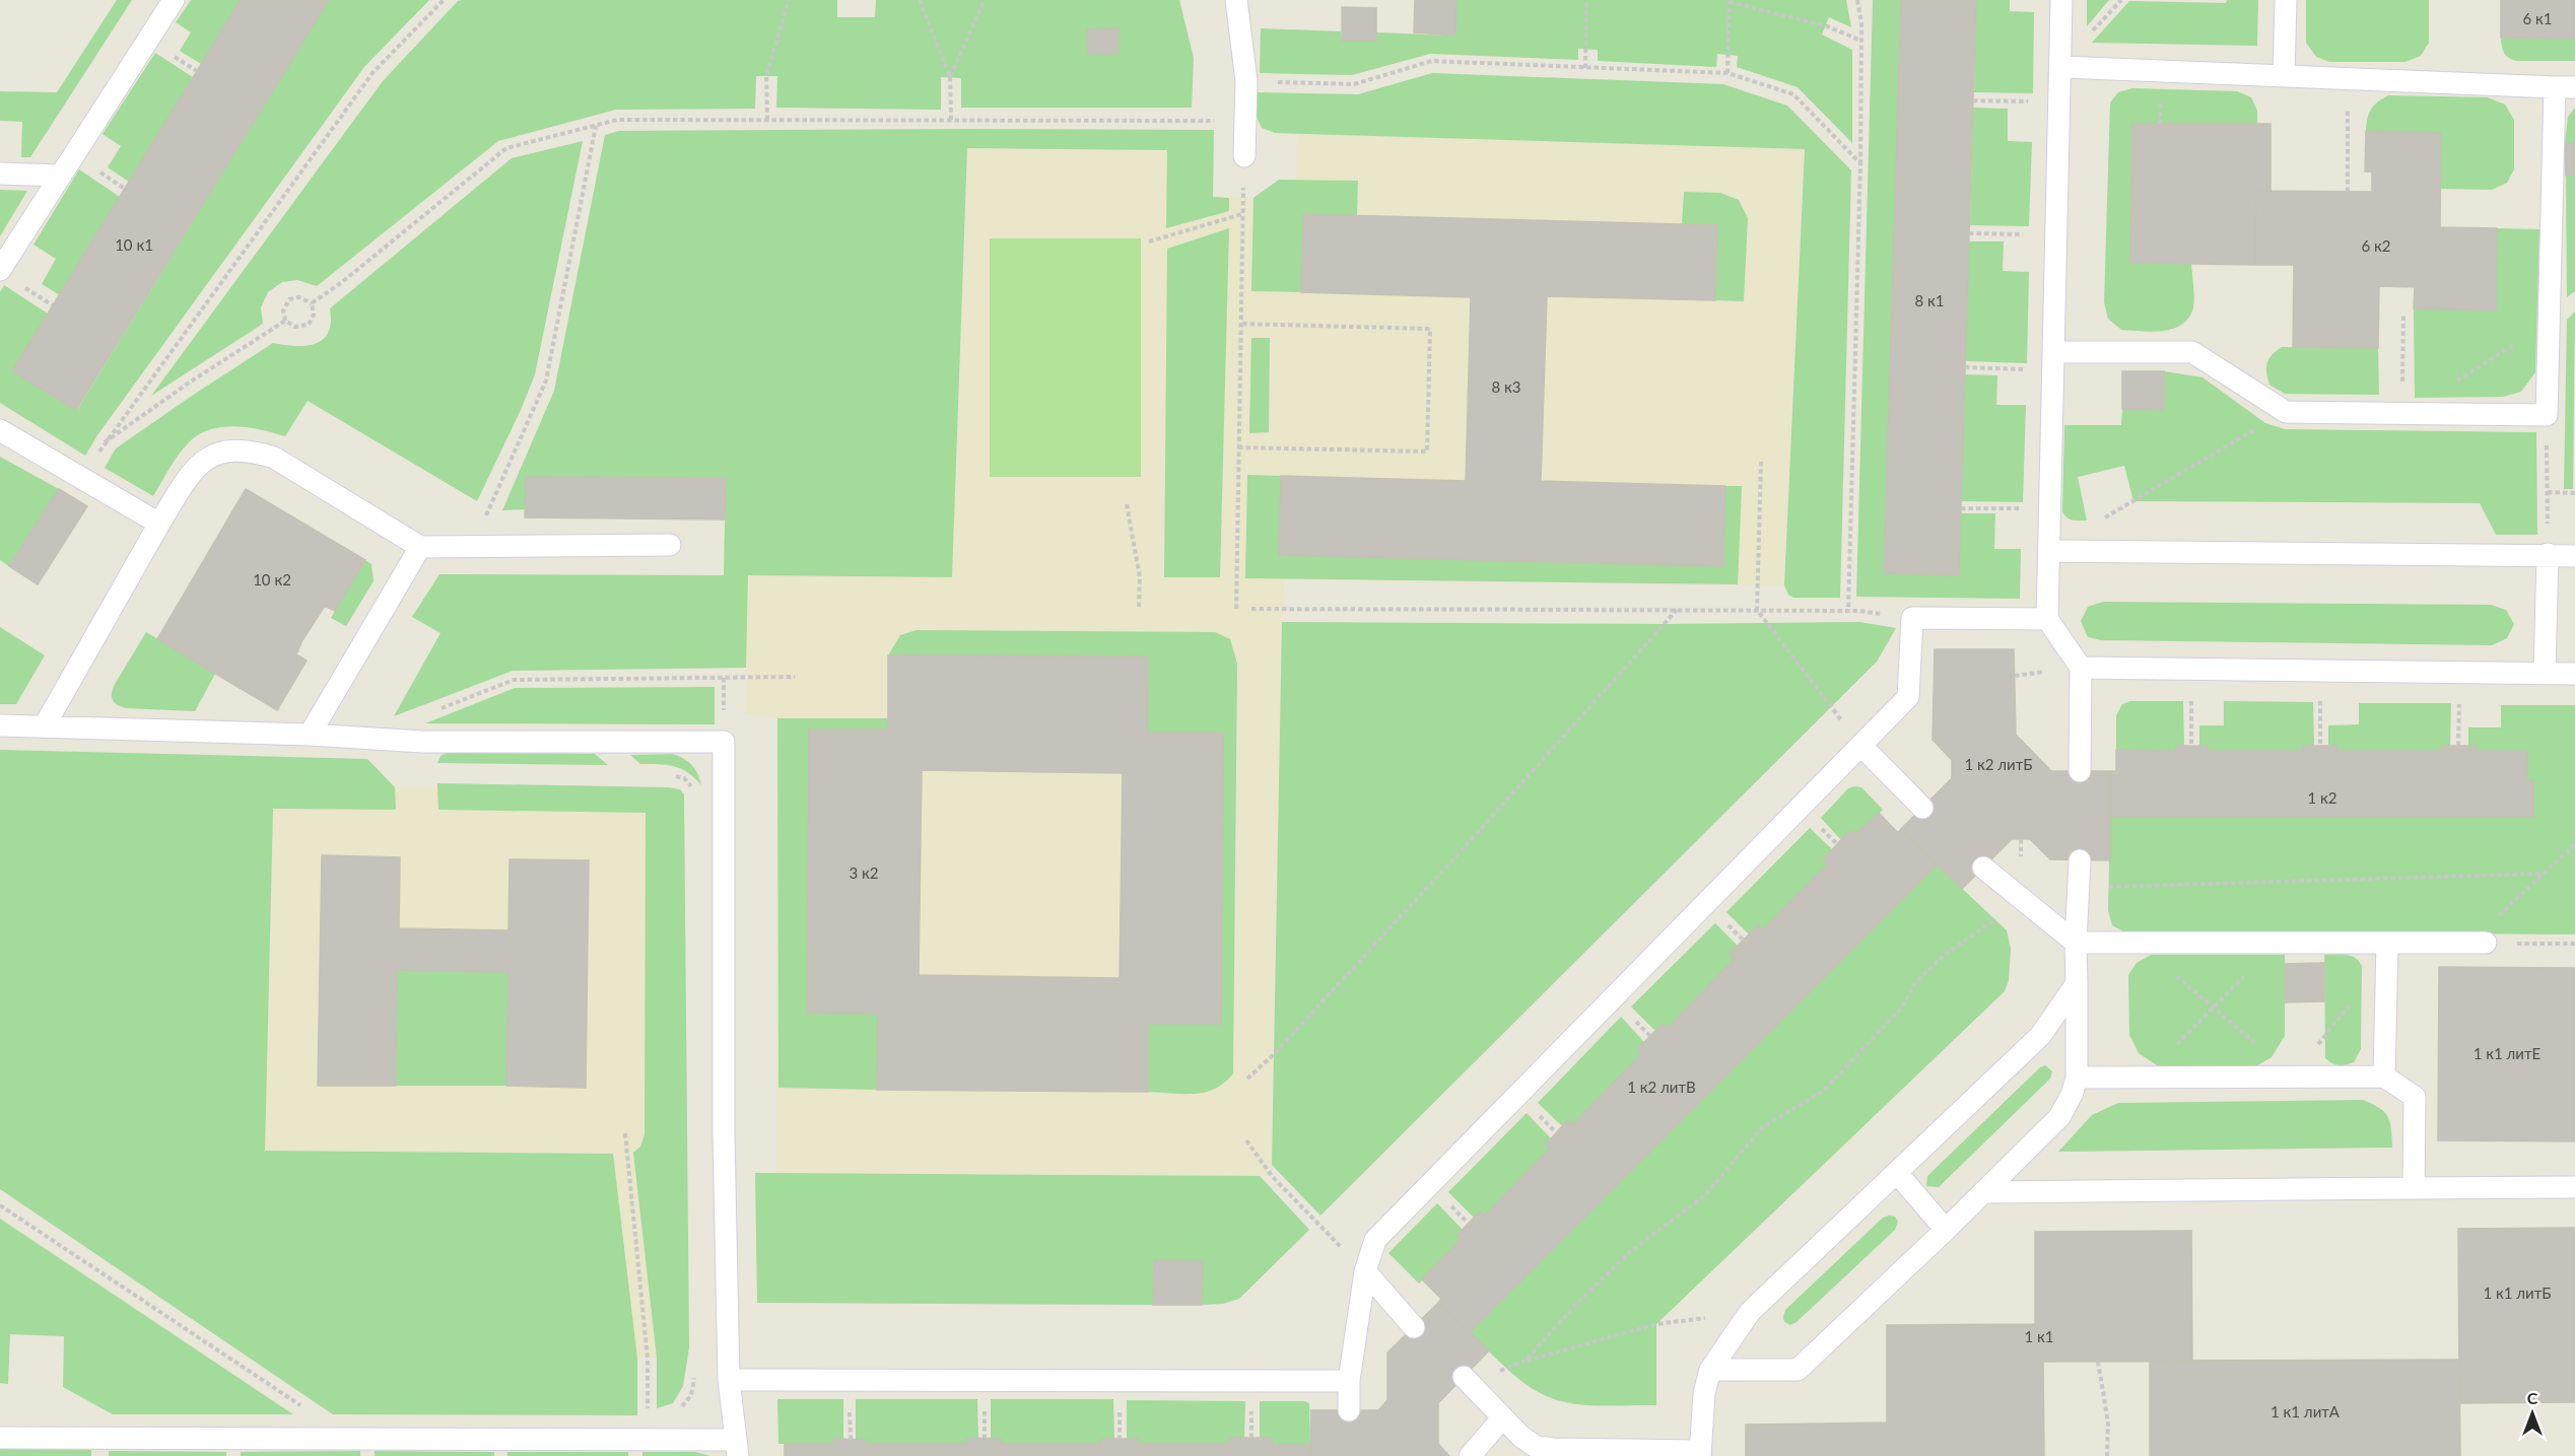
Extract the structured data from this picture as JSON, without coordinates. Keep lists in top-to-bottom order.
{
  "house_numbers": [
    "6 к1",
    "10 к1",
    "6 к2",
    "8 к1",
    "8 к3",
    "10 к2",
    "1 к2 литБ",
    "1 к2",
    "3 к2",
    "1 к1 литЕ",
    "1 к2 литВ",
    "1 к1 литБ",
    "1 к1",
    "1 к1 литА"
  ],
  "north": "top"
}
